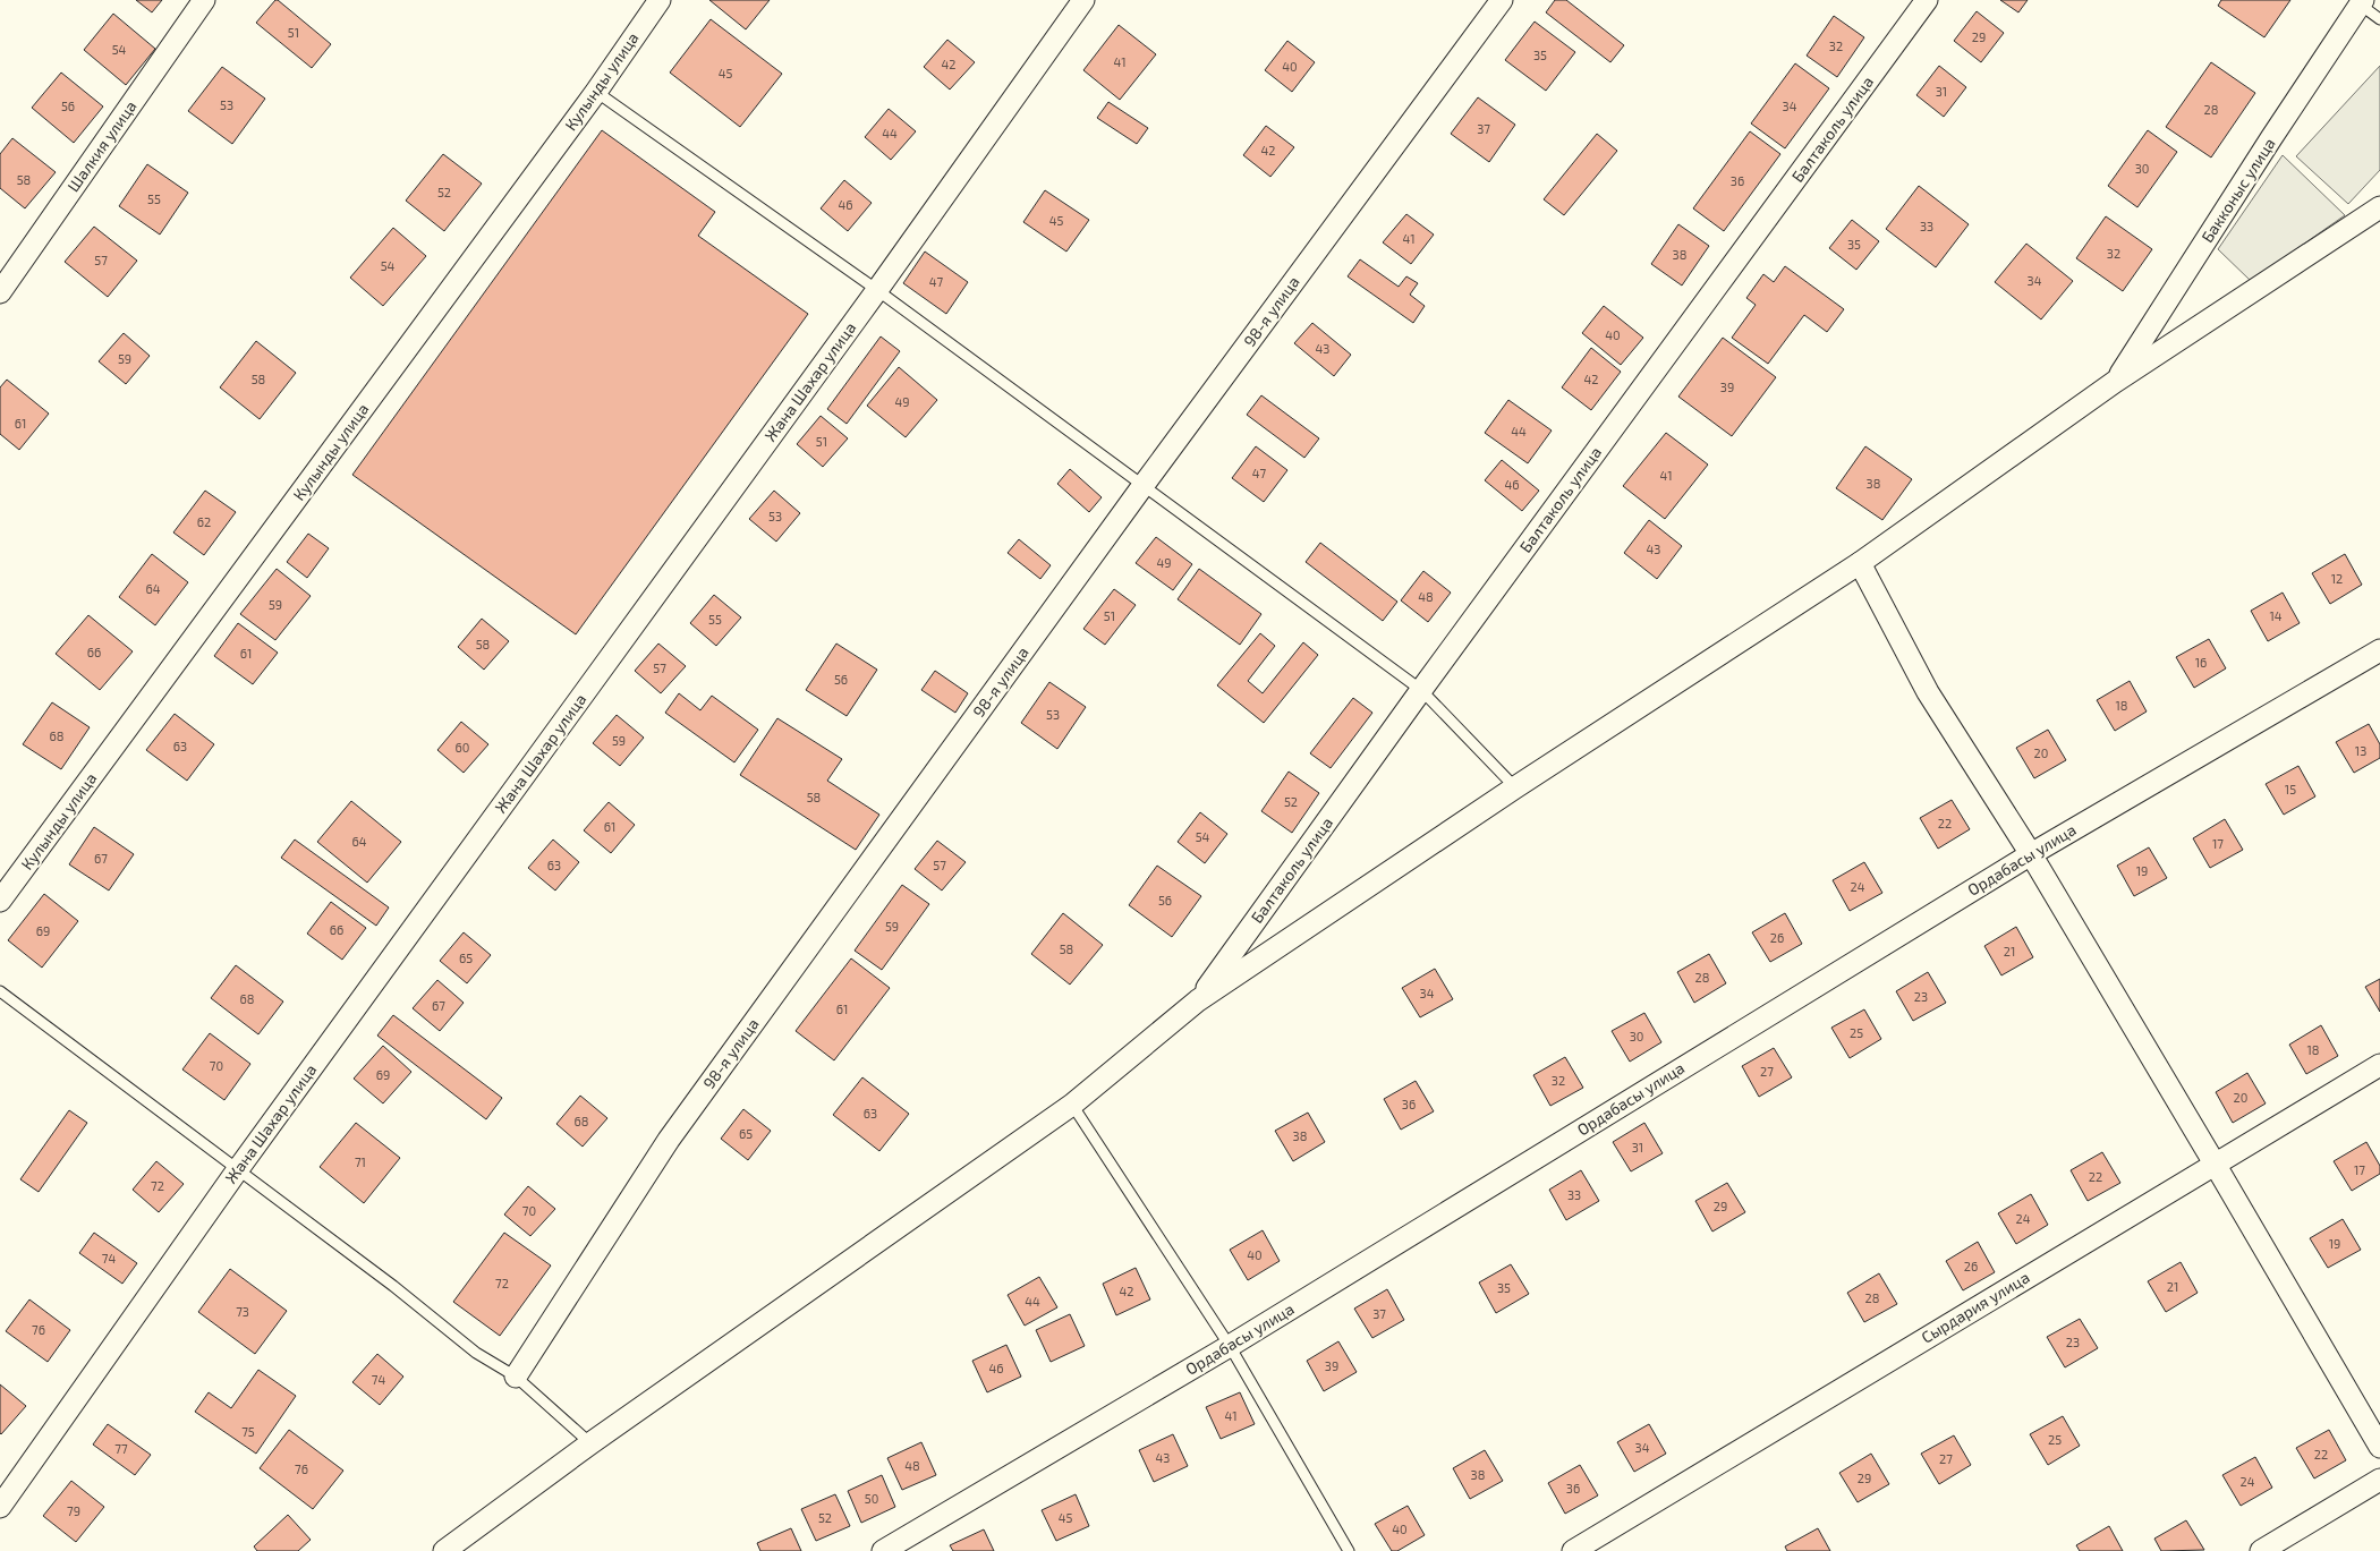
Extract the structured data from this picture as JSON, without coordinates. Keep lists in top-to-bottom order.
{
  "streets": {
    "street": [
      "Кулынды улица",
      "Балтаколь улица",
      "Шалкия улица",
      "Бакконыс улица",
      "98-я улица",
      "Жана Шахар улица",
      "Ордабасы улица",
      "Сырдария улица"
    ]
  },
  "house_numbers": [
    "51",
    "29",
    "32",
    "54",
    "35",
    "41",
    "42",
    "40",
    "45",
    "31",
    "53",
    "56",
    "34",
    "28",
    "37",
    "44",
    "42",
    "30",
    "58",
    "36",
    "52",
    "55",
    "46",
    "45",
    "33",
    "41",
    "35",
    "32",
    "38",
    "57",
    "54",
    "34",
    "47",
    "40",
    "43",
    "59",
    "58",
    "42",
    "39",
    "49",
    "61",
    "44",
    "51",
    "47",
    "41",
    "38",
    "46",
    "53",
    "62",
    "43",
    "49",
    "12",
    "64",
    "48",
    "59",
    "51",
    "14",
    "55",
    "58",
    "66",
    "61",
    "16",
    "57",
    "56",
    "18",
    "53",
    "68",
    "59",
    "63",
    "60",
    "13",
    "20",
    "15",
    "58",
    "52",
    "22",
    "61",
    "54",
    "64",
    "17",
    "67",
    "63",
    "57",
    "19",
    "24",
    "56",
    "59",
    "66",
    "69",
    "26",
    "58",
    "21",
    "65",
    "28",
    "34",
    "23",
    "68",
    "67",
    "61",
    "25",
    "30",
    "18",
    "70",
    "27",
    "69",
    "32",
    "20",
    "36",
    "63",
    "68",
    "65",
    "38",
    "31",
    "71",
    "17",
    "22",
    "72",
    "33",
    "29",
    "70",
    "24",
    "19",
    "40",
    "74",
    "26",
    "72",
    "21",
    "35",
    "42",
    "28",
    "44",
    "73",
    "37",
    "76",
    "23",
    "39",
    "46",
    "74",
    "41",
    "75",
    "25",
    "34",
    "77",
    "22",
    "43",
    "27",
    "48",
    "76",
    "38",
    "29",
    "24",
    "36",
    "50",
    "79",
    "52",
    "45",
    "40"
  ]
}
